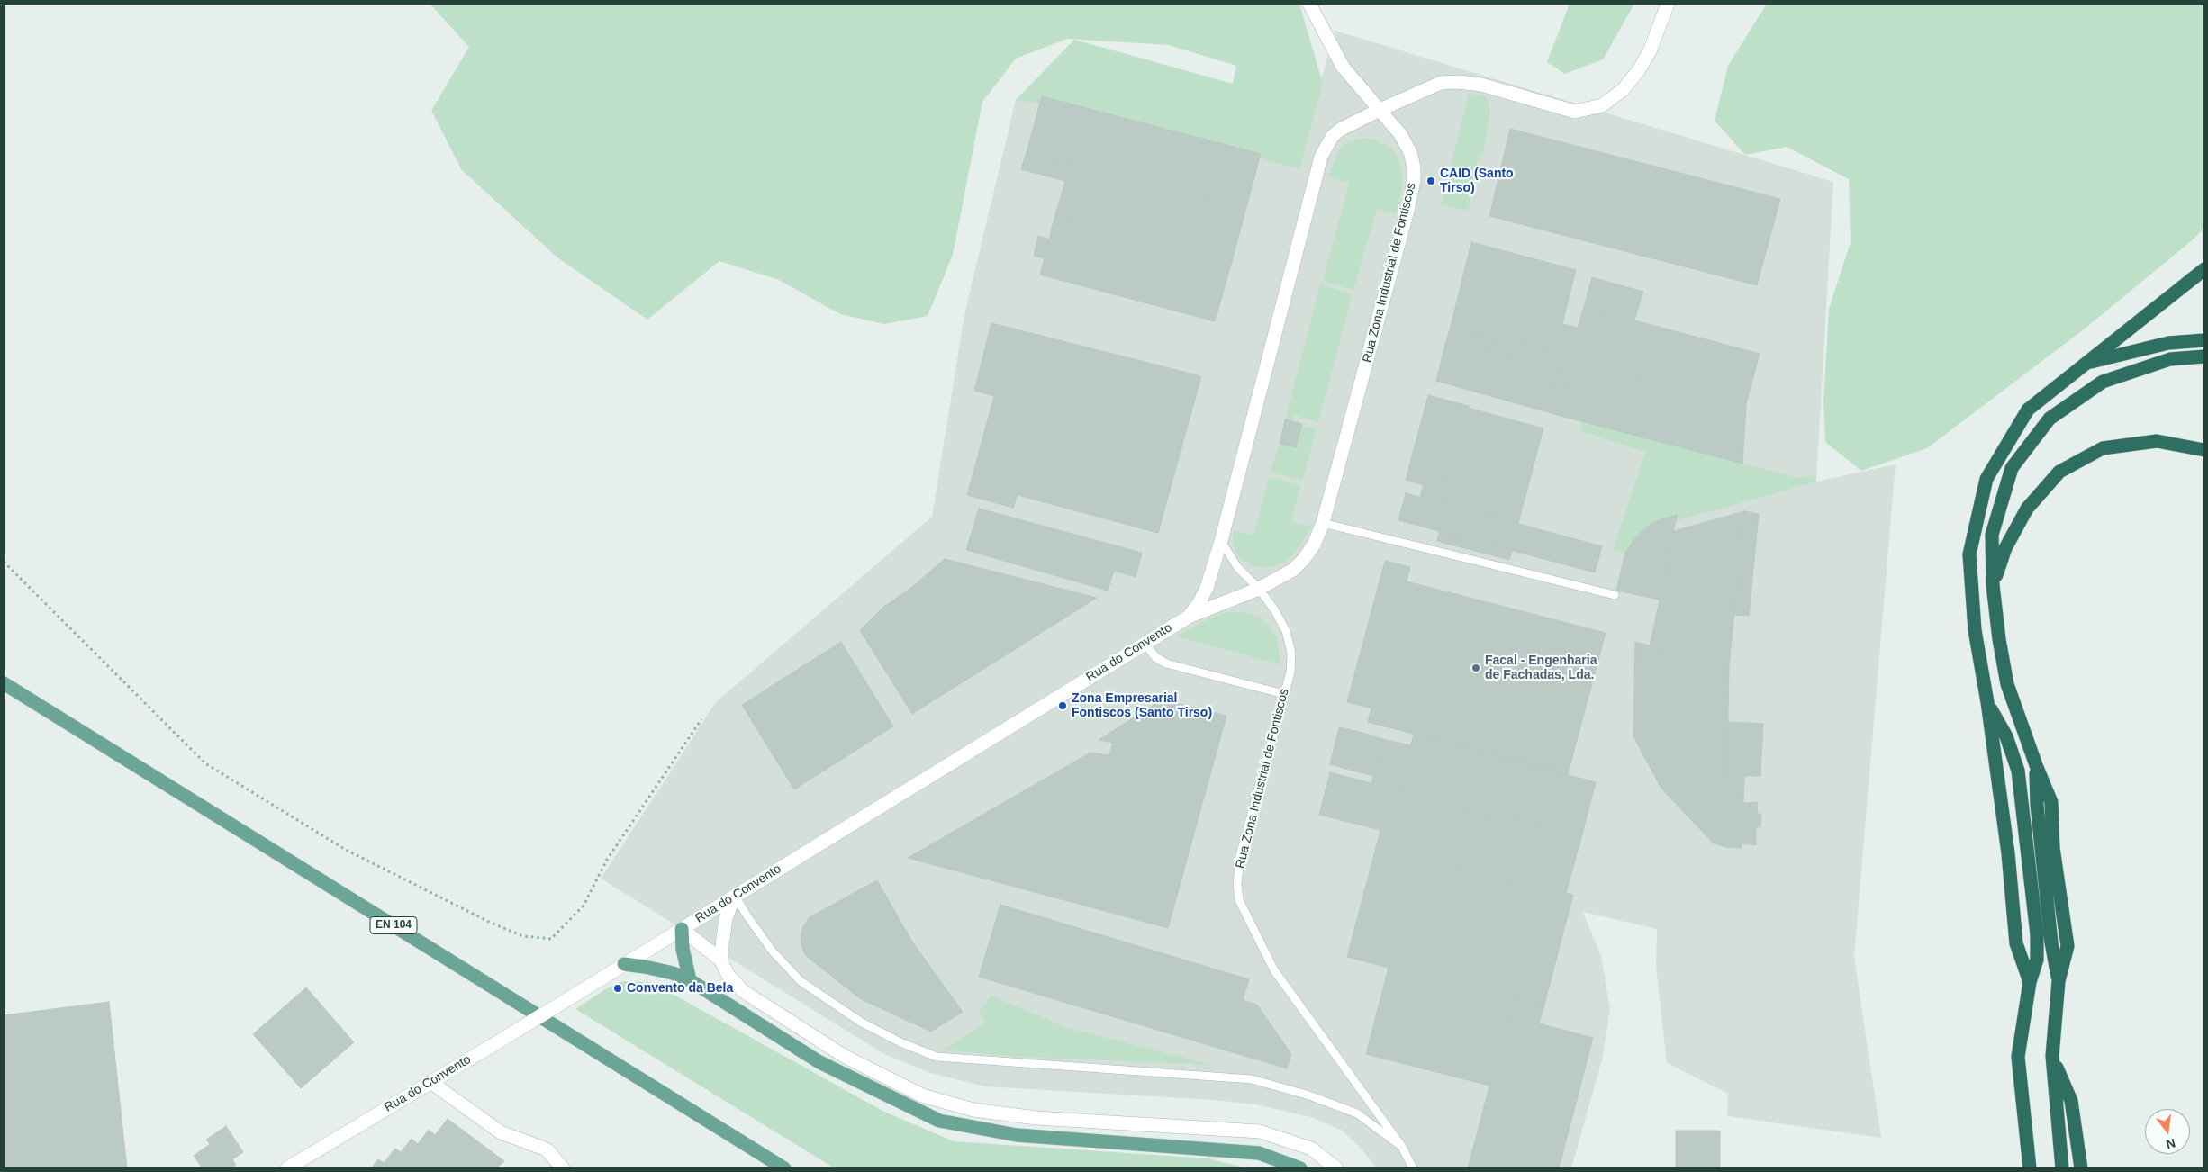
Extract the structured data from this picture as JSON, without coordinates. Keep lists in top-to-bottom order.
{
  "streets": {
    "main road": ["EN 104"],
    "street": ["Rua Zona Industrial de Fontiscos", "Rua do Convento"]
  },
  "crossings": [
    ["Rua Zona Industrial de Fontiscos", "Rua do Convento"]
  ],
  "places": [
    "CAID (Santo Tirso)",
    "Facal - Engenharia de Fachadas, Lda.",
    "Zona Empresarial Fontiscos (Santo Tirso)",
    "Convento da Bela"
  ],
  "north": "bottom"
}
